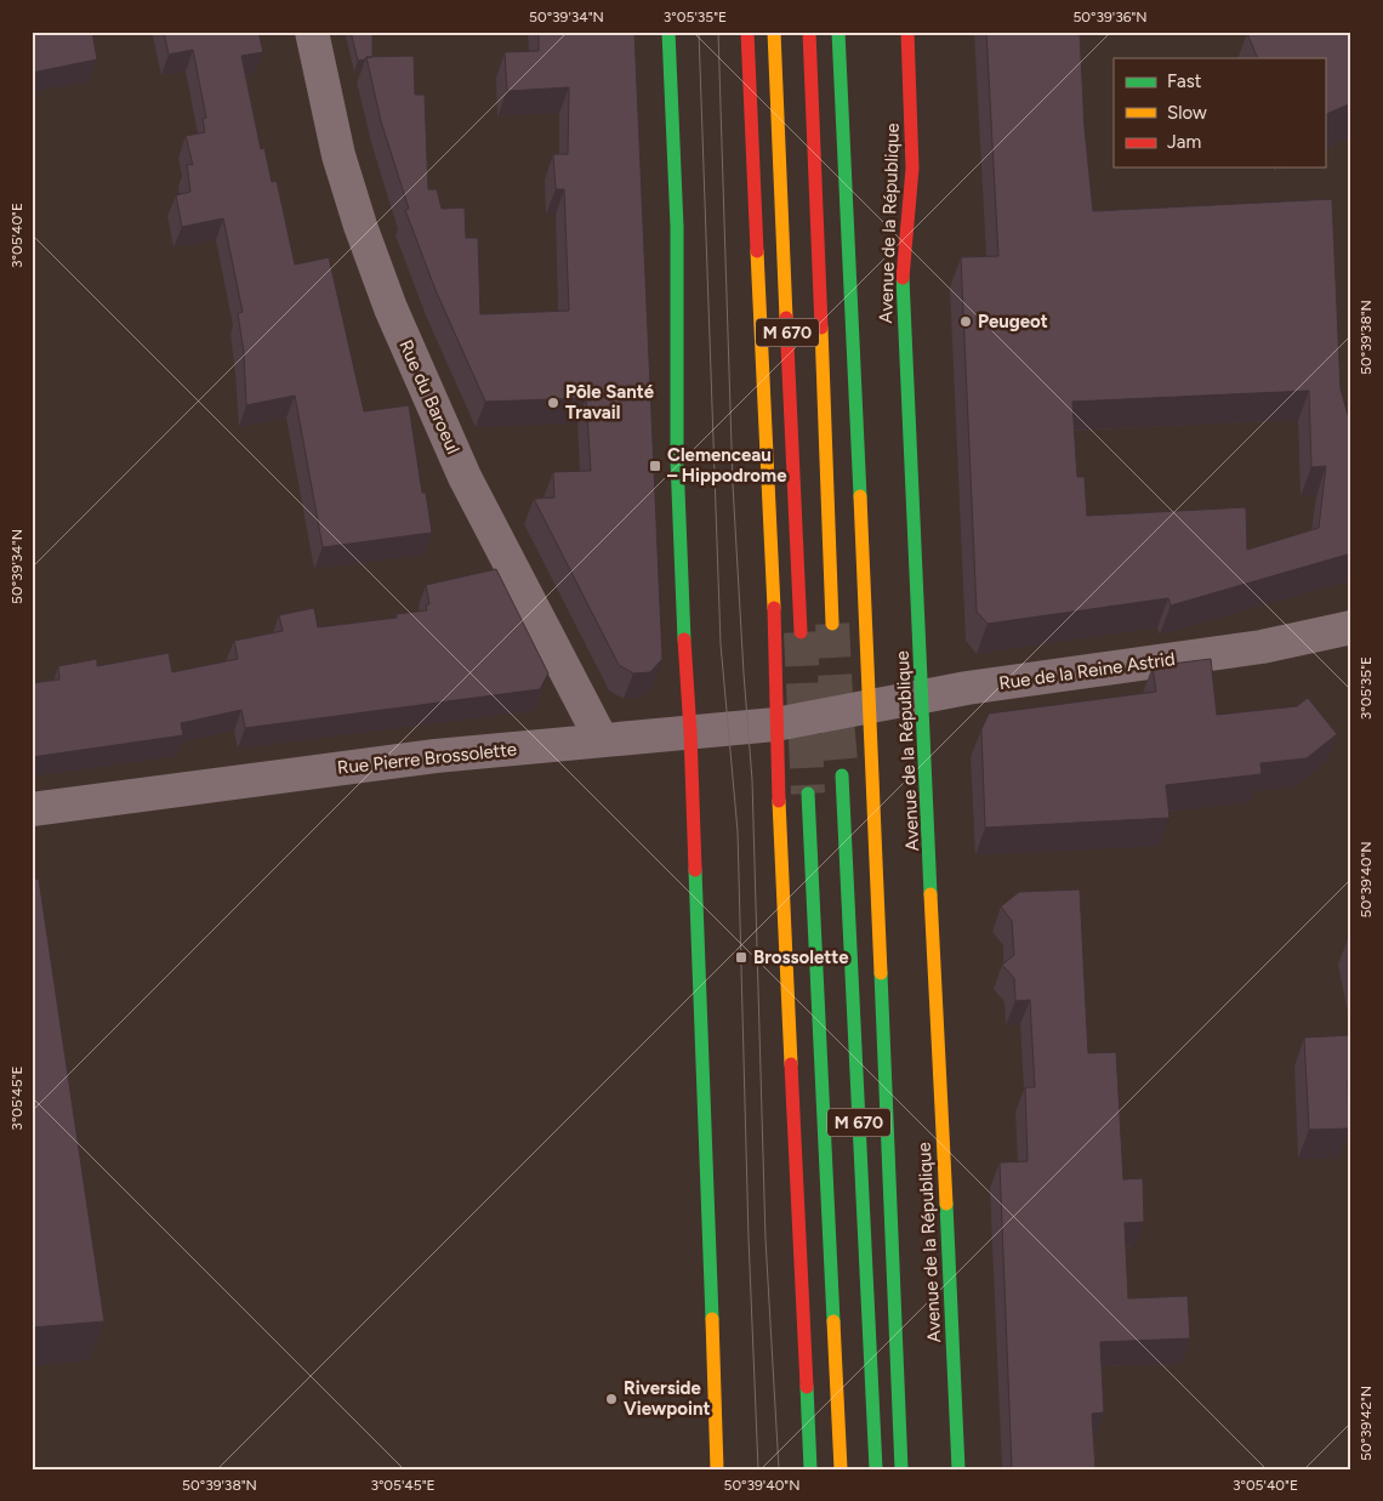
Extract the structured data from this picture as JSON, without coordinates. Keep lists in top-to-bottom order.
{
  "streets": {
    "main road": ["Avenue de la République", "M 670"],
    "street": ["Rue du Baroeul", "Rue de la Reine Astrid", "Rue Pierre Brossolette"]
  },
  "crossings": [
    ["Avenue de la République", "Rue de la Reine Astrid"],
    ["Rue du Baroeul", "Rue Pierre Brossolette"],
    ["Rue de la Reine Astrid", "Rue Pierre Brossolette"]
  ],
  "places": {
    "other": ["Peugeot", "Pôle Santé Travail", "Riverside Viewpoint"],
    "transit": ["Clemenceau – Hippodrome", "Brossolette"]
  },
  "legend": ["Fast", "Slow", "Jam"],
  "coordinates": [
    "50°39'34\"N",
    "3°05'35\"E",
    "50°39'36\"N",
    "3°05'40\"E",
    "50°39'38\"N",
    "50°39'40\"N",
    "3°05'45\"E",
    "50°39'42\"N"
  ]
}
